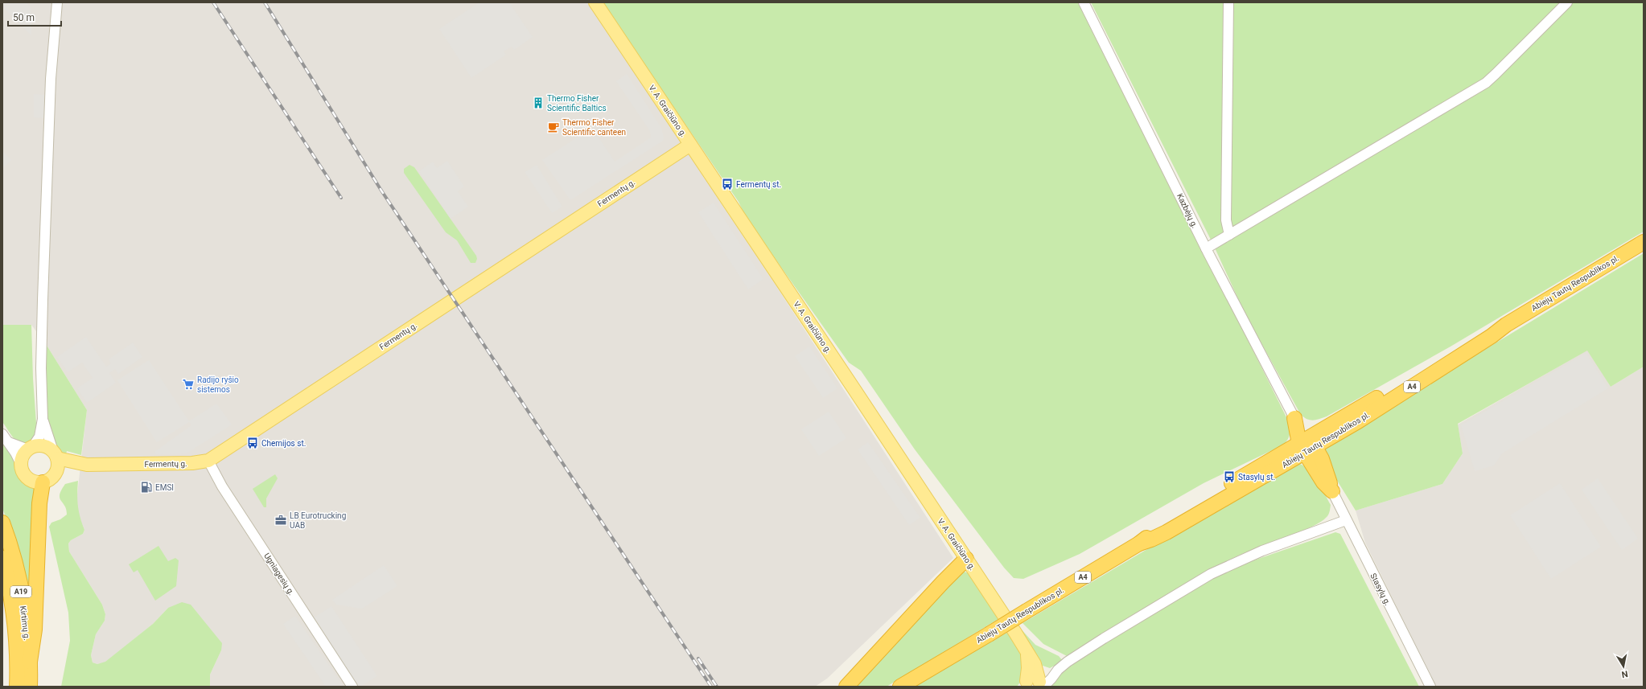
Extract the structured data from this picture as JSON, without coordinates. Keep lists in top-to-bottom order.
{
  "streets": {
    "highway": [
      "Abiejų Tautų Respublikos pl.",
      "A4",
      "A19",
      "Kirtimų g."
    ],
    "main road": ["V. A. Graičiūno g.", "Fermentų g."],
    "street": ["Kazbėjų g.", "Ugniagesių g.", "Stasylų g."]
  },
  "crossings": [
    ["V. A. Graičiūno g.", "Fermentų g."],
    ["Fermentų g.", "Ugniagesių g."]
  ],
  "places": {
    "building": ["Thermo Fisher Scientific Baltics"],
    "cafe": ["Thermo Fisher Scientific canteen"],
    "bus stop": ["Fermentų st.", "Chemijos st.", "Stasylų st."],
    "supermarket": ["Radijo ryšio sistemos"],
    "fuel station": ["EMSI"],
    "office": ["LB Eurotrucking UAB"]
  },
  "scale_bar": "50 m",
  "north": "bottom"
}
